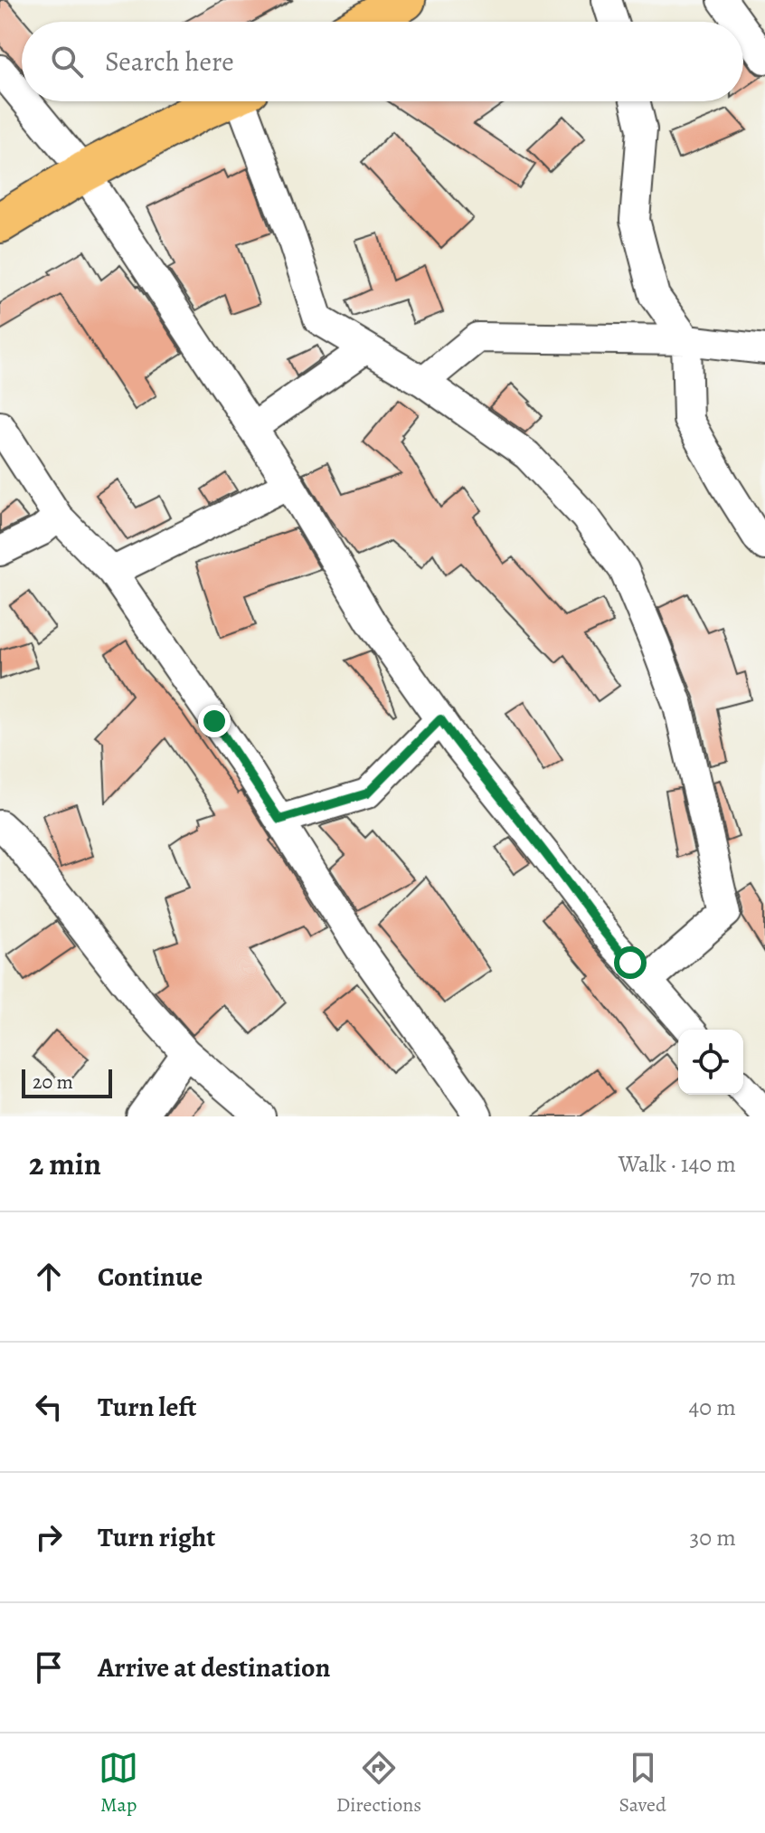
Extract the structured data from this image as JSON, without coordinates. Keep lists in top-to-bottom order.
{
  "scale_bar": "20 m",
  "page": {
    "search": "Search here",
    "scale": "20 m",
    "heading": ["2 min", "Walk · 140 m"],
    "list": [
      ["Continue", "70 m"],
      ["Turn left", "40 m"],
      ["Turn right", "30 m"],
      "Arrive at destination"
    ],
    "nav": ["Map", "Directions", "Saved"]
  }
}
